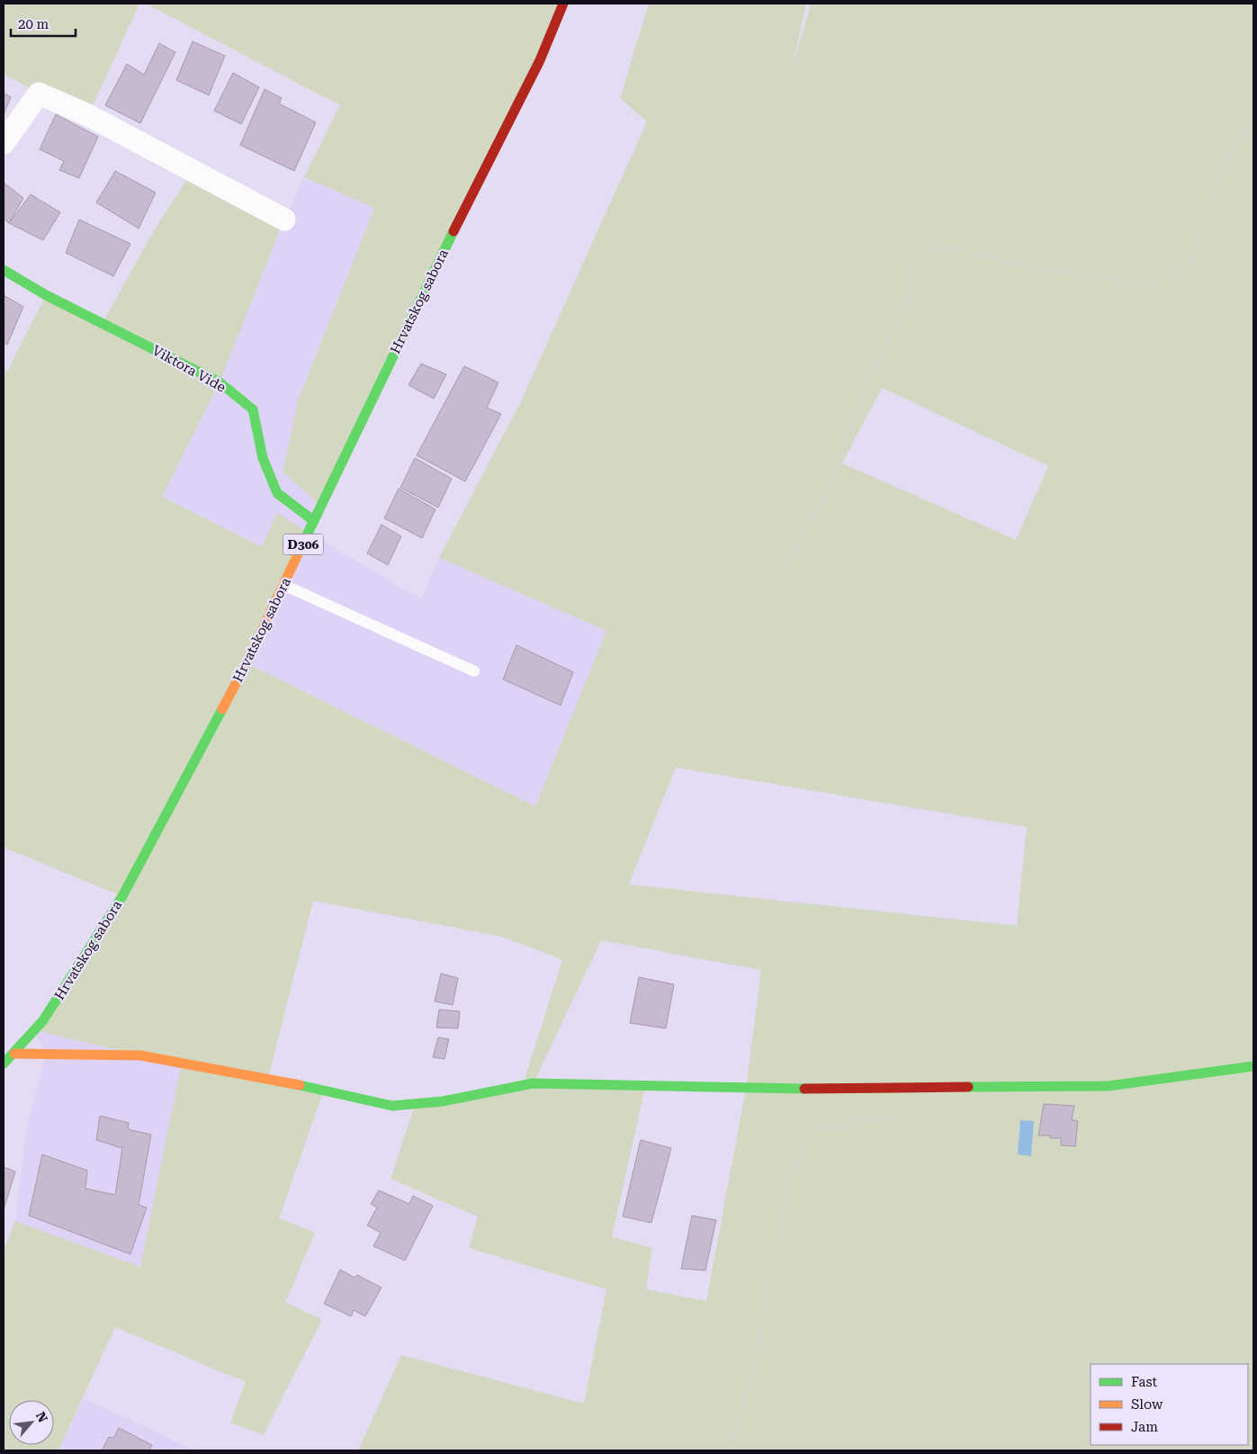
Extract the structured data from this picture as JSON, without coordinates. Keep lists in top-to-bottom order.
{
  "streets": {
    "street": ["Hrvatskog sabora", "Viktora Vide", "D306"]
  },
  "crossings": [
    ["Hrvatskog sabora", "Viktora Vide"]
  ],
  "legend": ["Fast", "Slow", "Jam"],
  "scale_bar": "20 m",
  "north": "top right"
}
